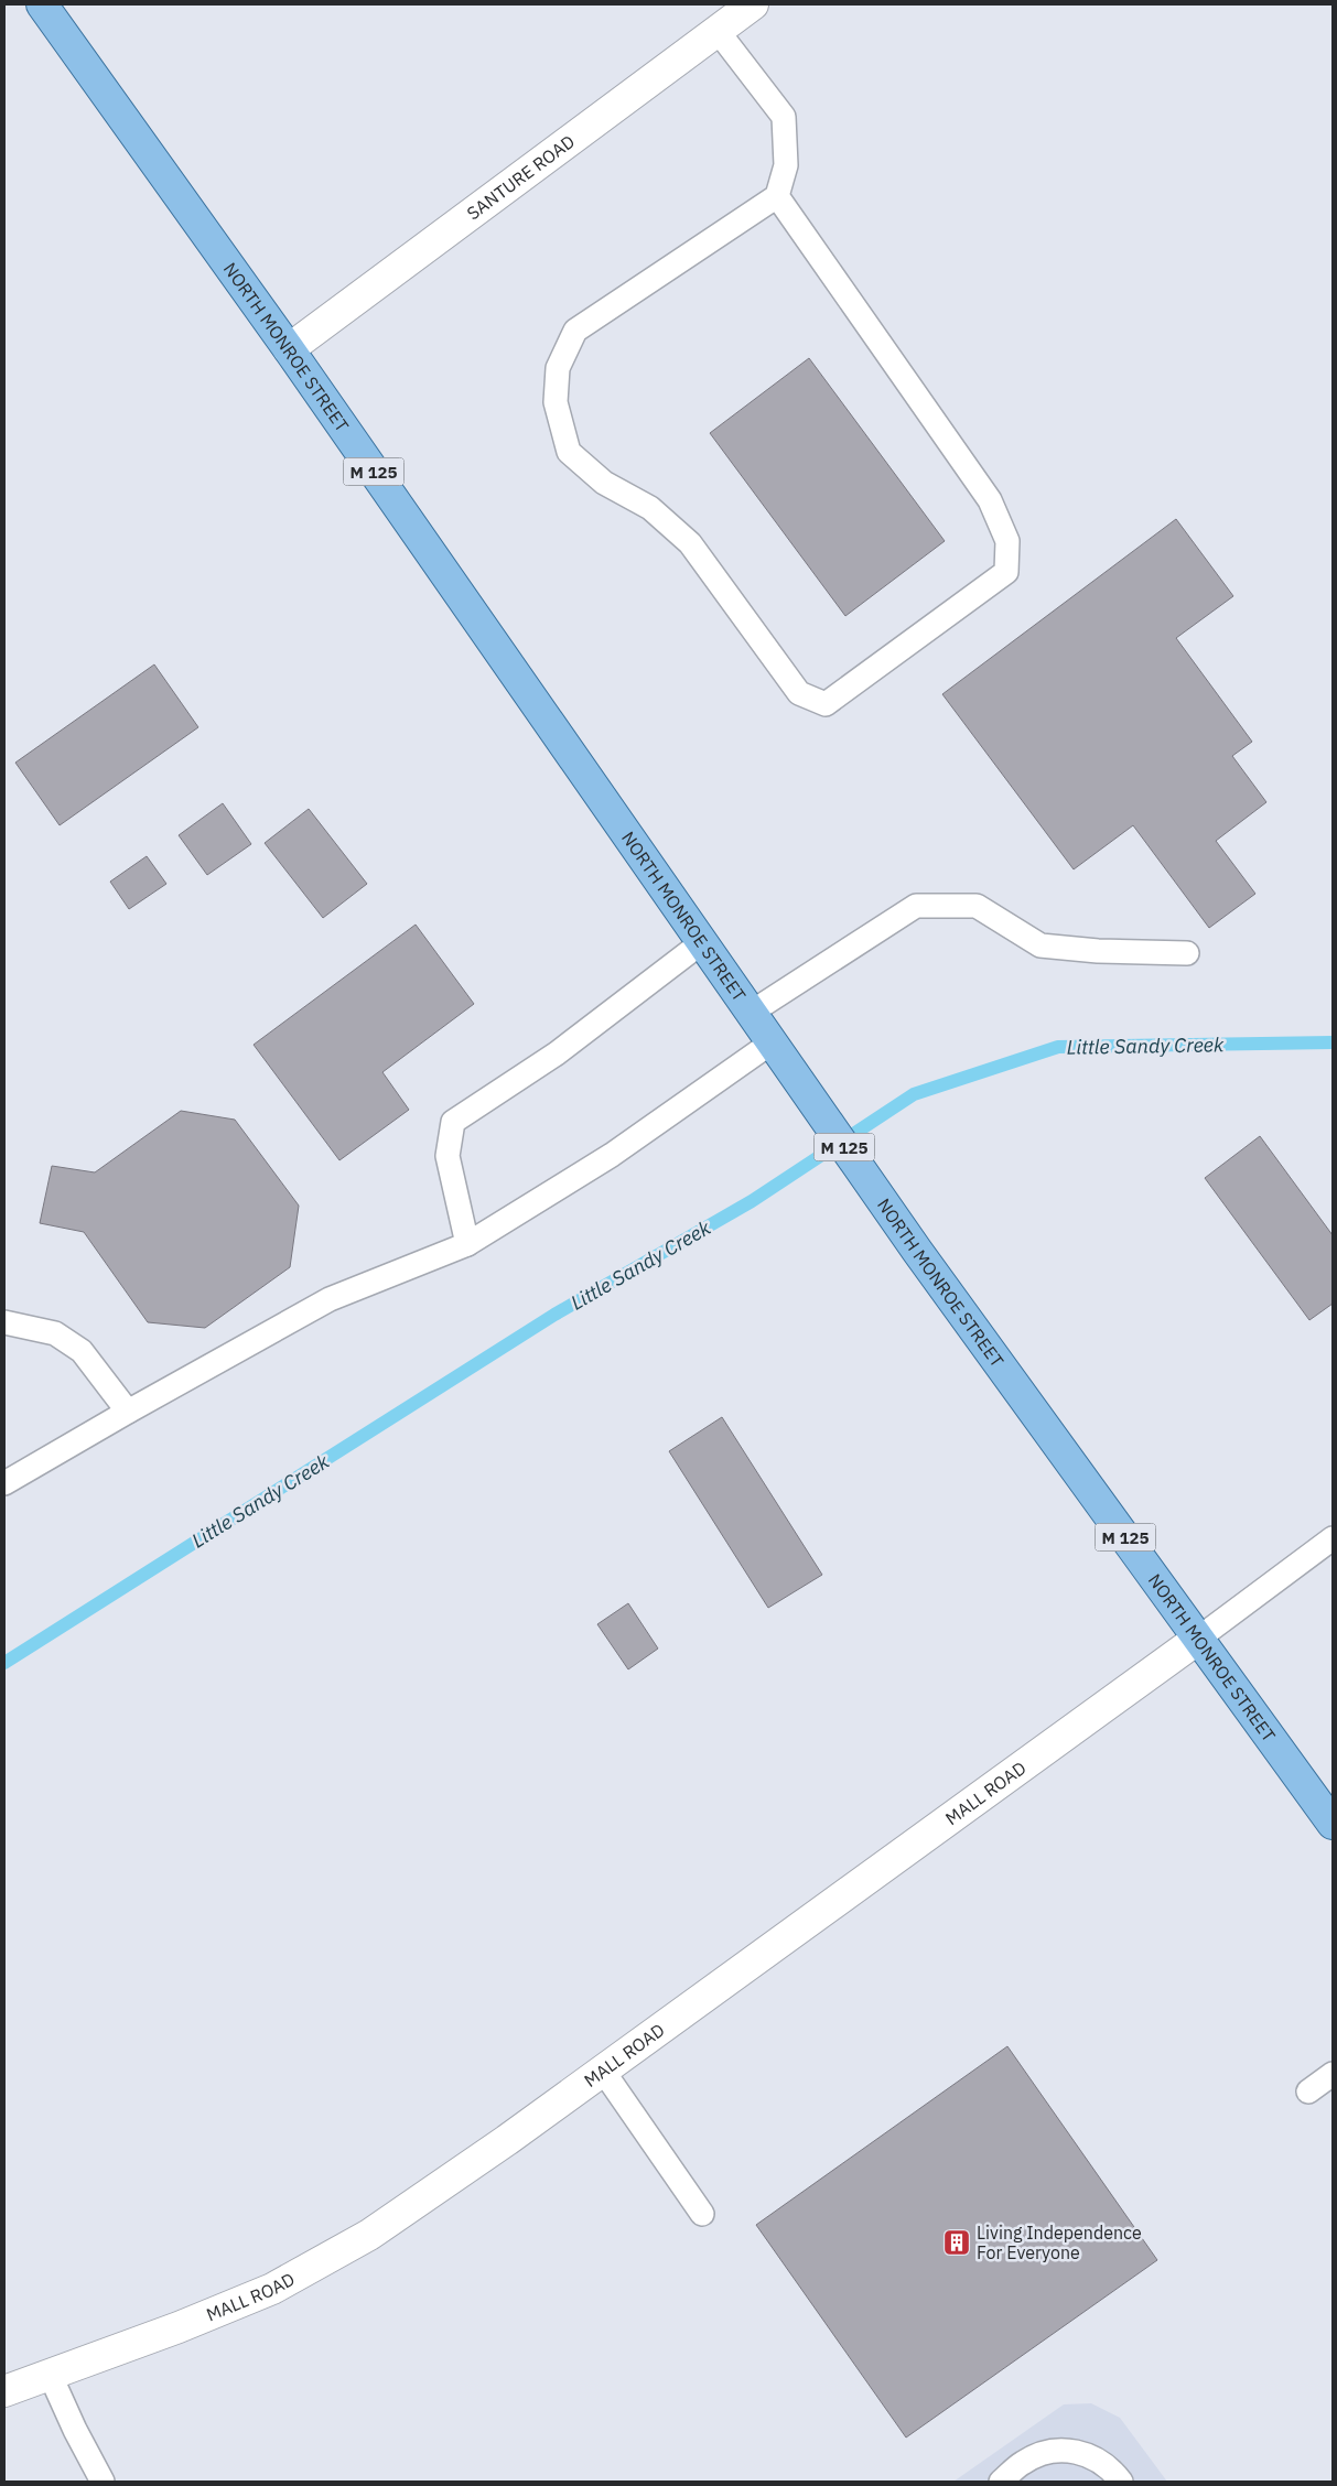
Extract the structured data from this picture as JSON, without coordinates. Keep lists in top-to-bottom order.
{
  "streets": {
    "main road": ["NORTH MONROE STREET", "M 125"],
    "street": ["SANTURE ROAD", "MALL ROAD"]
  },
  "crossings": [
    ["SANTURE ROAD", "NORTH MONROE STREET"],
    ["NORTH MONROE STREET", "MALL ROAD"]
  ],
  "water": ["Little Sandy Creek"],
  "places": {
    "building": ["Living Independence For Everyone"]
  }
}
